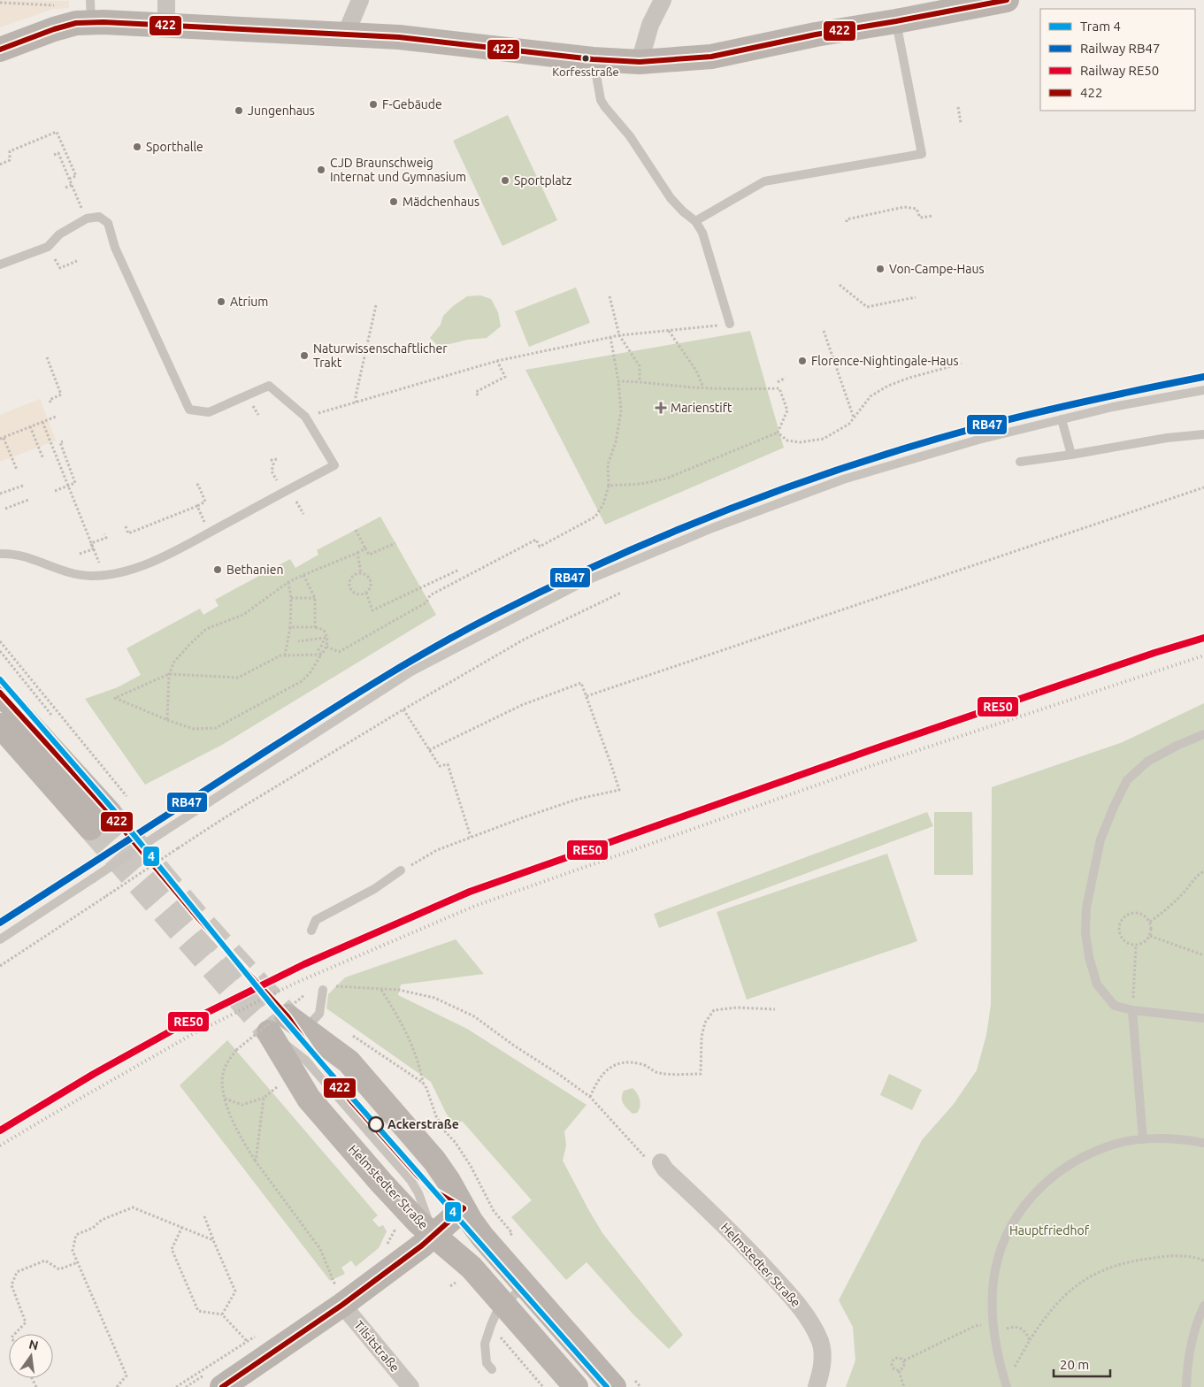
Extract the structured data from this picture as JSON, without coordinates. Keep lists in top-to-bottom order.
{
  "streets": {
    "street": ["Helmstedter Straße", "Tilsitstraße"]
  },
  "parks": ["Hauptfriedhof"],
  "places": {
    "other": [
      "Korfesstraße",
      "F-Gebäude",
      "Jungenhaus",
      "Sporthalle",
      "CJD Braunschweig Internat und Gymnasium",
      "Sportplatz",
      "Mädchenhaus",
      "Von-Campe-Haus",
      "Atrium",
      "Naturwissenschaftlicher Trakt",
      "Florence-Nightingale-Haus",
      "Bethanien",
      "Ackerstraße"
    ],
    "health": ["Marienstift"]
  },
  "lines": [
    "transit line 422",
    "rail line RB47",
    "rail line RE50",
    "tram line 4"
  ],
  "legend": [
    "Tram 4",
    "Railway RB47",
    "Railway RE50",
    "422"
  ],
  "scale_bar": "20 m",
  "north": "top"
}
